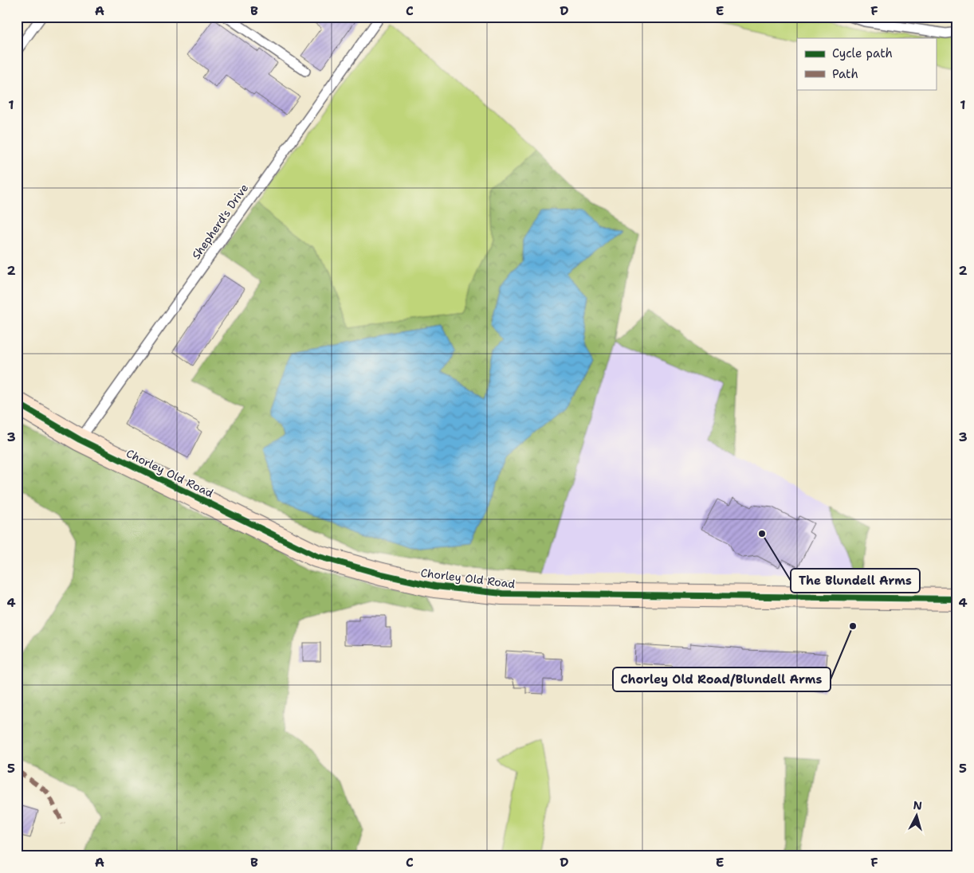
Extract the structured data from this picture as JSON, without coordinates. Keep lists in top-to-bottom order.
{
  "streets": {
    "main road": ["Chorley Old Road"],
    "lane": ["Shepherd's Drive"]
  },
  "crossings": [
    ["Shepherd's Drive", "Chorley Old Road"]
  ],
  "places": ["The Blundell Arms", "Chorley Old Road/Blundell Arms"],
  "legend": ["Cycle path", "Path"],
  "north": "top",
  "grid": {
    "columns": [
      "A",
      "B",
      "C",
      "D",
      "E",
      "F"
    ],
    "rows": [
      "1",
      "2",
      "3",
      "4",
      "5"
    ]
  }
}
